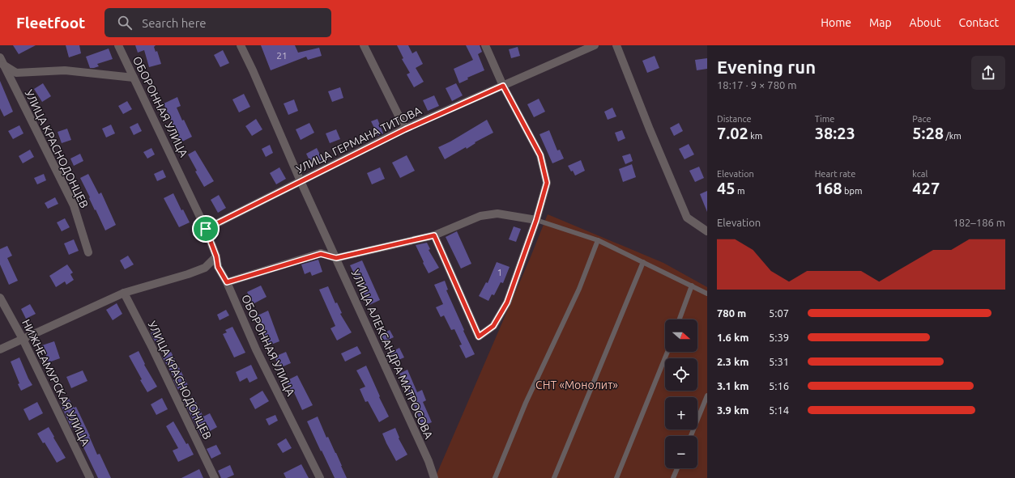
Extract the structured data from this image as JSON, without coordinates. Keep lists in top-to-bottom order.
{
  "streets": {
    "street": [
      "ОБОРОННАЯ УЛИЦА",
      "УЛИЦА ГЕРМАНА ТИТОВА",
      "УЛИЦА КРАСНОДОНЦЕВ",
      "УЛИЦА АЛЕКСАНДРА МАТРОСОВА",
      "НИЖНЕАМУРСКАЯ УЛИЦА"
    ]
  },
  "crossings": [
    ["ОБОРОННАЯ УЛИЦА", "УЛИЦА ГЕРМАНА ТИТОВА"],
    ["УЛИЦА ГЕРМАНА ТИТОВА", "УЛИЦА АЛЕКСАНДРА МАТРОСОВА"]
  ],
  "parks": ["СНТ «Монолит»"],
  "house_numbers": ["21", "1"],
  "north": "right",
  "page": {
    "header": "Fleetfoot",
    "search": "Search here",
    "nav": [
      "Home",
      "Map",
      "About",
      "Contact"
    ],
    "heading": ["Evening run", "18:17 · 9 × 780 m"],
    "stats": [
      ["Distance", "7.02 km"],
      ["Time", "38:23"],
      ["Pace", "5:28 /km"],
      ["Elevation", "45 m"],
      ["Heart rate", "168 bpm"],
      ["kcal", "427"]
    ],
    "chart": ["Elevation", "182–186 m"],
    "list": [
      {
        "name": "780 m",
        "note": "5:07"
      },
      {
        "name": "1.6 km",
        "note": "5:39"
      },
      {
        "name": "2.3 km",
        "note": "5:31"
      },
      {
        "name": "3.1 km",
        "note": "5:16"
      },
      {
        "name": "3.9 km",
        "note": "5:14"
      }
    ],
    "map_buttons": ["+", "−"]
  }
}
